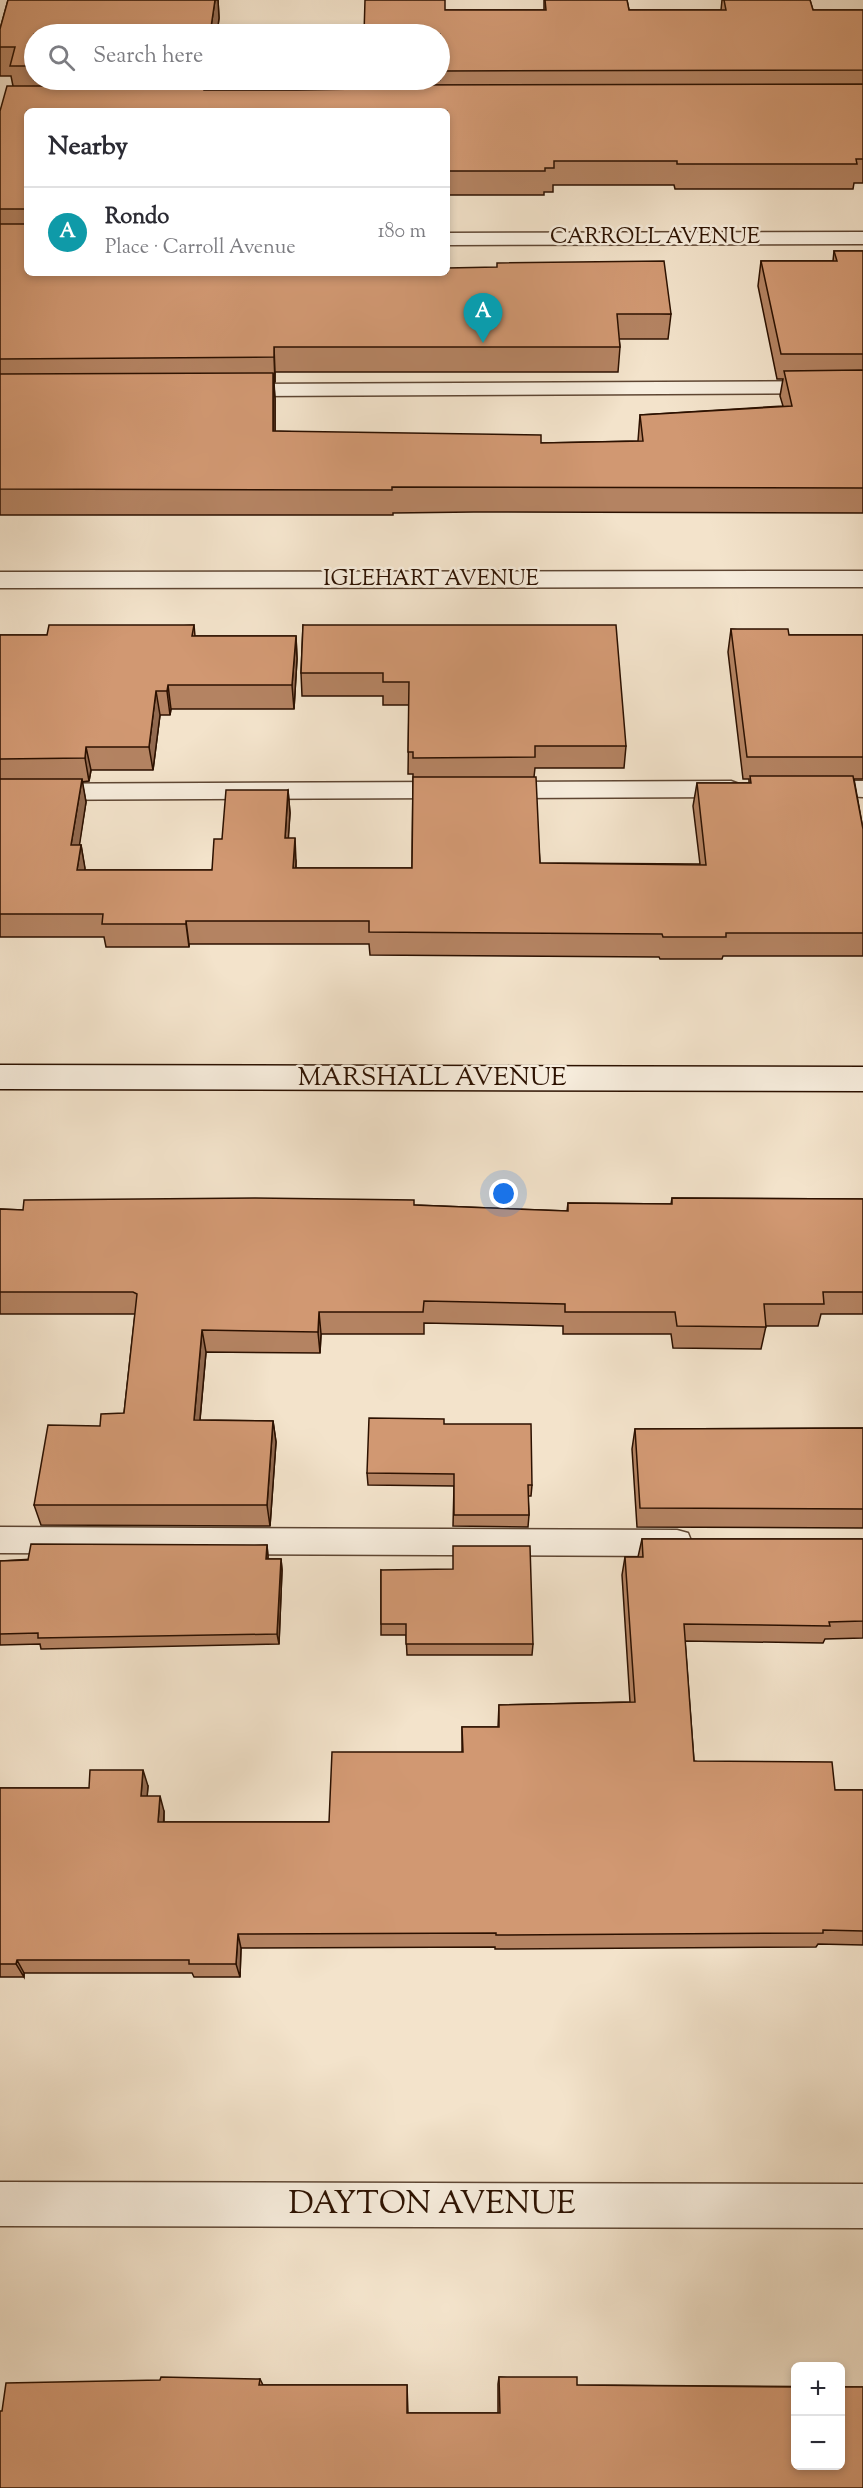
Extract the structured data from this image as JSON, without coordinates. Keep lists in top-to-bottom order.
{
  "streets": {
    "street": [
      "CARROLL AVENUE",
      "IGLEHART AVENUE",
      "MARSHALL AVENUE",
      "DAYTON AVENUE"
    ]
  },
  "page": {
    "search": "Search here",
    "heading": "Nearby",
    "list": [
      {
        "mark": "A",
        "name": "Rondo",
        "note": "Place · Carroll Avenue",
        "value": "180 m"
      }
    ],
    "pins": "A",
    "map_buttons": ["+", "−"]
  }
}
